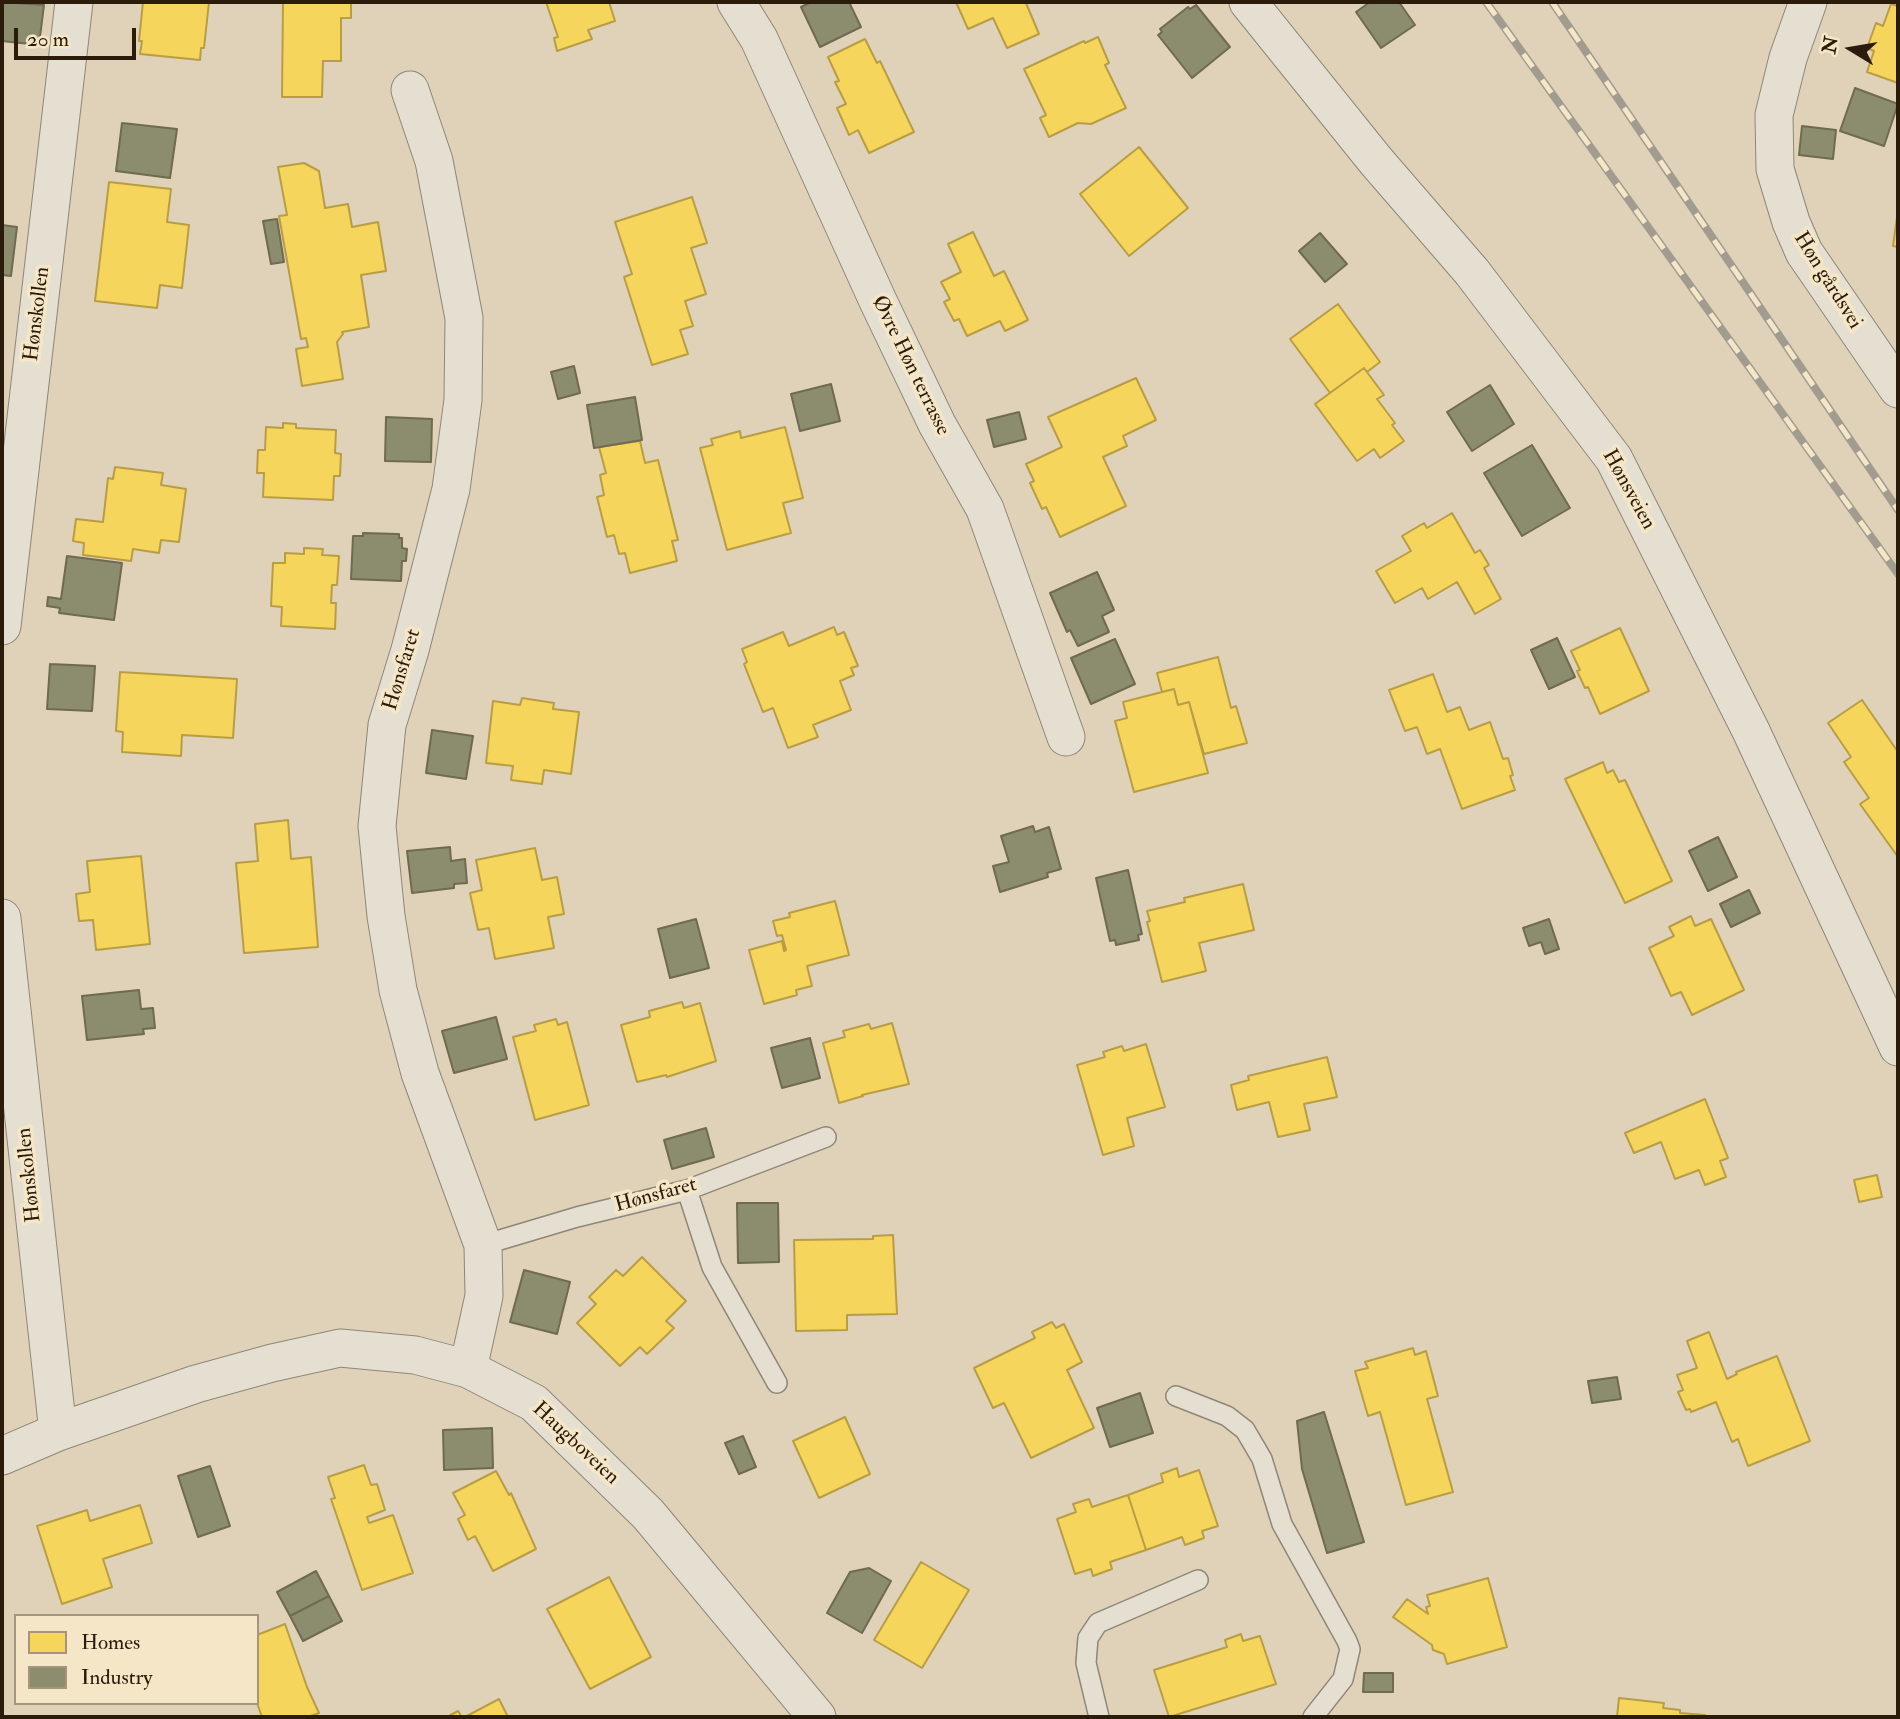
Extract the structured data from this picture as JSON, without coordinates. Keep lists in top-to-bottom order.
{
  "streets": {
    "street": [
      "Høn gårdsvei",
      "Hønskollen",
      "Øvre Høn terrasse",
      "Hønsveien",
      "Hønsfaret",
      "Haugboveien"
    ]
  },
  "crossings": [
    ["Hønskollen", "Haugboveien"],
    ["Hønsfaret", "Haugboveien"]
  ],
  "legend": ["Homes", "Industry"],
  "scale_bar": "20 m",
  "north": "left"
}
